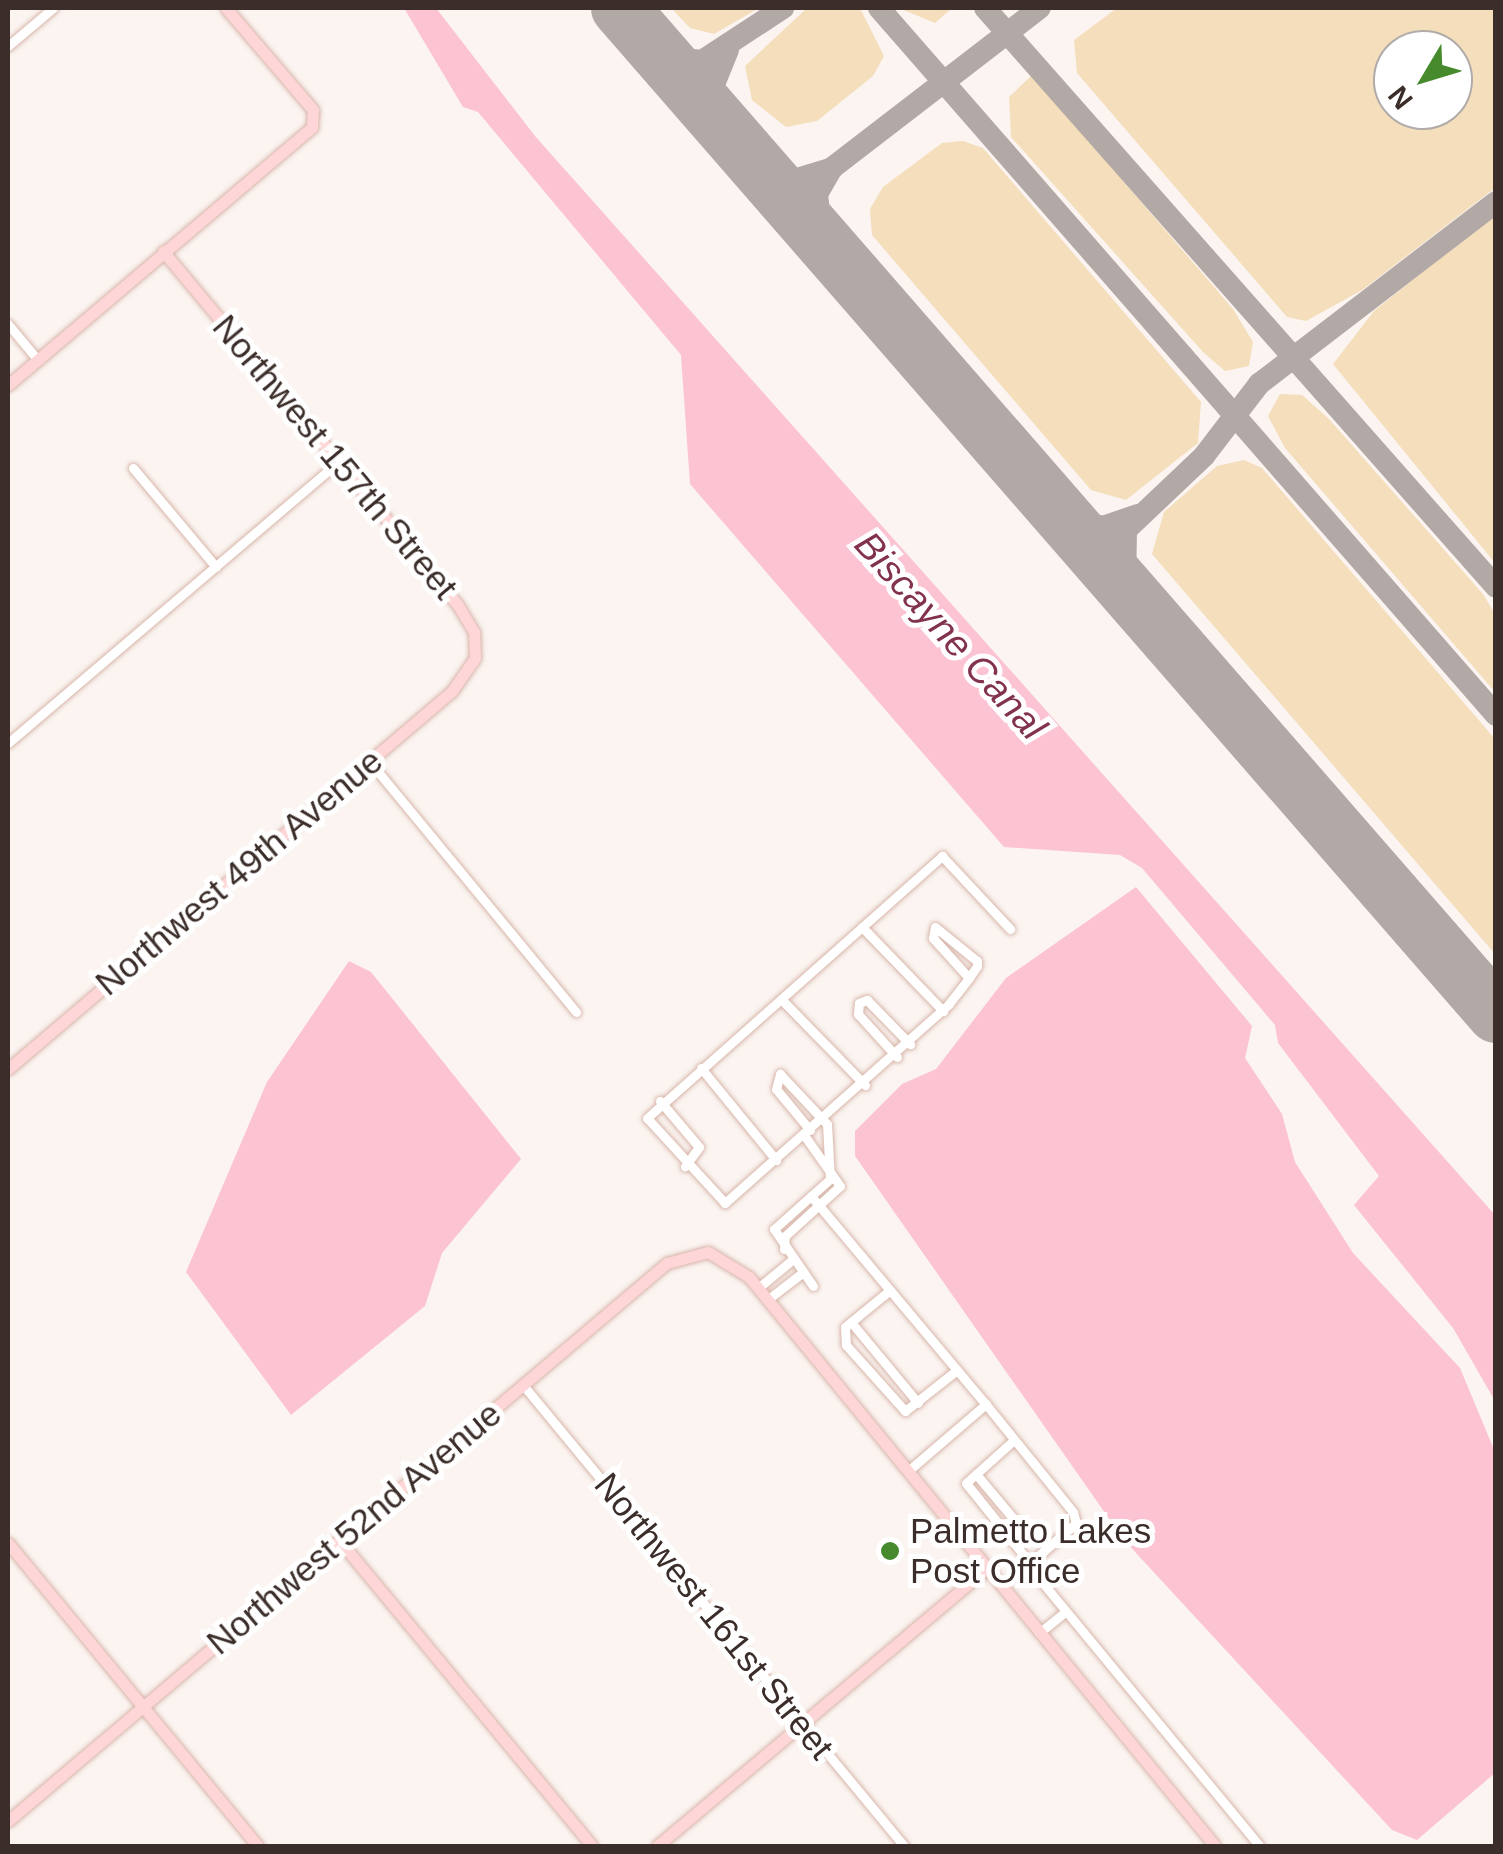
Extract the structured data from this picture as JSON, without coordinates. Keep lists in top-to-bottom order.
{
  "streets": {
    "street": [
      "Northwest 157th Street",
      "Northwest 49th Avenue",
      "Northwest 52nd Avenue",
      "Northwest 161st Street"
    ]
  },
  "crossings": [
    ["Northwest 157th Street", "Northwest 49th Avenue"],
    ["Northwest 52nd Avenue", "Northwest 161st Street"]
  ],
  "water": ["Biscayne Canal"],
  "places": ["Palmetto Lakes Post Office"],
  "north": "bottom left"
}
